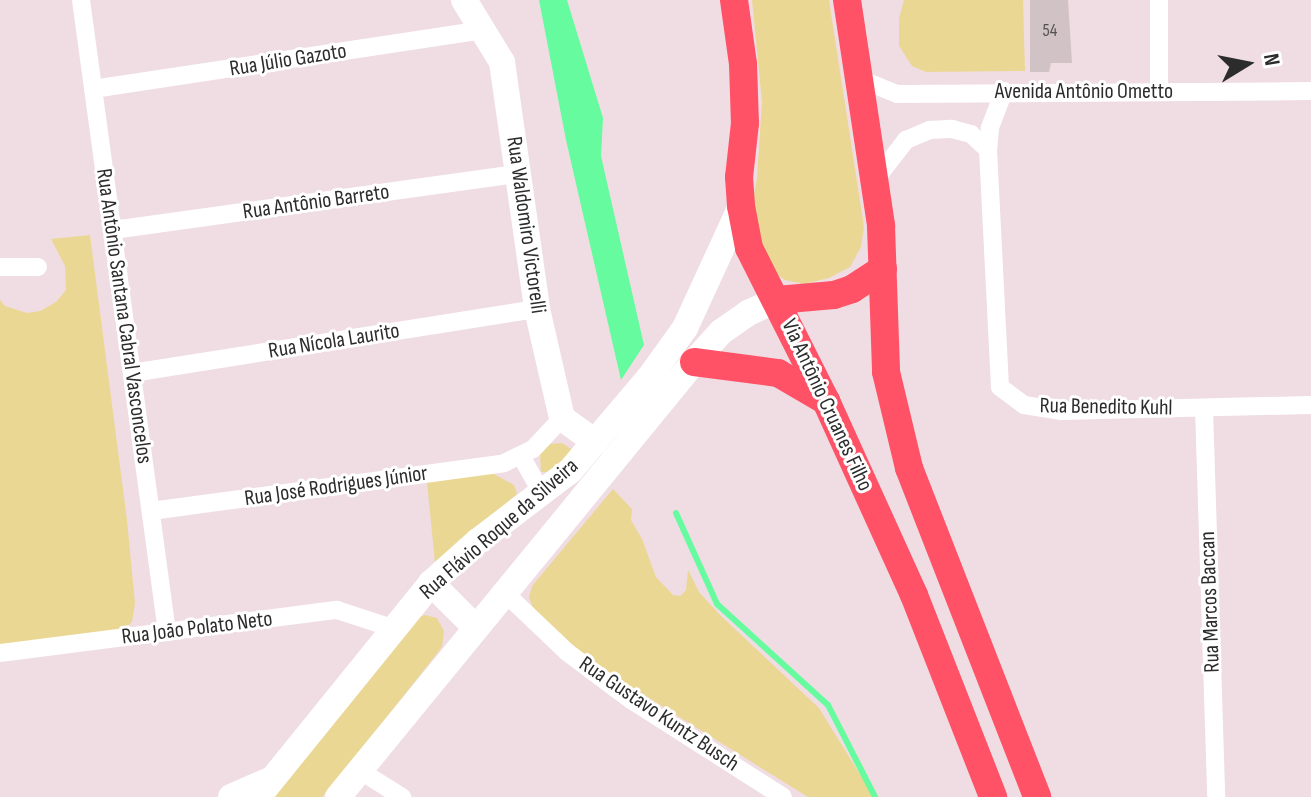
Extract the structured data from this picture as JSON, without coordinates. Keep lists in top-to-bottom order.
{
  "streets": {
    "main road": ["Via Antônio Cruanes Filho"],
    "street": [
      "Rua Júlio Gazoto",
      "Avenida Antônio Ometto",
      "Rua Antônio Barreto",
      "Rua Waldomiro Victorelli",
      "Rua Antônio Santana Cabral Vasconcelos",
      "Rua Nícola Laurito",
      "Rua Benedito Kuhl",
      "Rua José Rodrigues Júnior",
      "Rua Flávio Roque da Silveira",
      "Rua Marcos Baccan",
      "Rua João Polato Neto",
      "Rua Gustavo Kuntz Busch"
    ]
  },
  "crossings": [
    ["Rua Júlio Gazoto", "Rua Waldomiro Victorelli"],
    ["Rua Júlio Gazoto", "Rua Antônio Santana Cabral Vasconcelos"],
    ["Avenida Antônio Ometto", "Rua Benedito Kuhl"],
    ["Rua Antônio Barreto", "Rua Waldomiro Victorelli"],
    ["Rua Antônio Barreto", "Rua Antônio Santana Cabral Vasconcelos"],
    ["Rua Waldomiro Victorelli", "Rua Nícola Laurito"],
    ["Rua Waldomiro Victorelli", "Rua José Rodrigues Júnior"],
    ["Rua Antônio Santana Cabral Vasconcelos", "Rua Nícola Laurito"],
    ["Rua Antônio Santana Cabral Vasconcelos", "Rua José Rodrigues Júnior"],
    ["Rua Antônio Santana Cabral Vasconcelos", "Rua João Polato Neto"],
    ["Via Antônio Cruanes Filho", "Rua Flávio Roque da Silveira"],
    ["Rua Benedito Kuhl", "Rua Marcos Baccan"],
    ["Rua Flávio Roque da Silveira", "Rua João Polato Neto"],
    ["Rua Flávio Roque da Silveira", "Rua Gustavo Kuntz Busch"]
  ],
  "house_numbers": ["54"],
  "north": "right"
}
